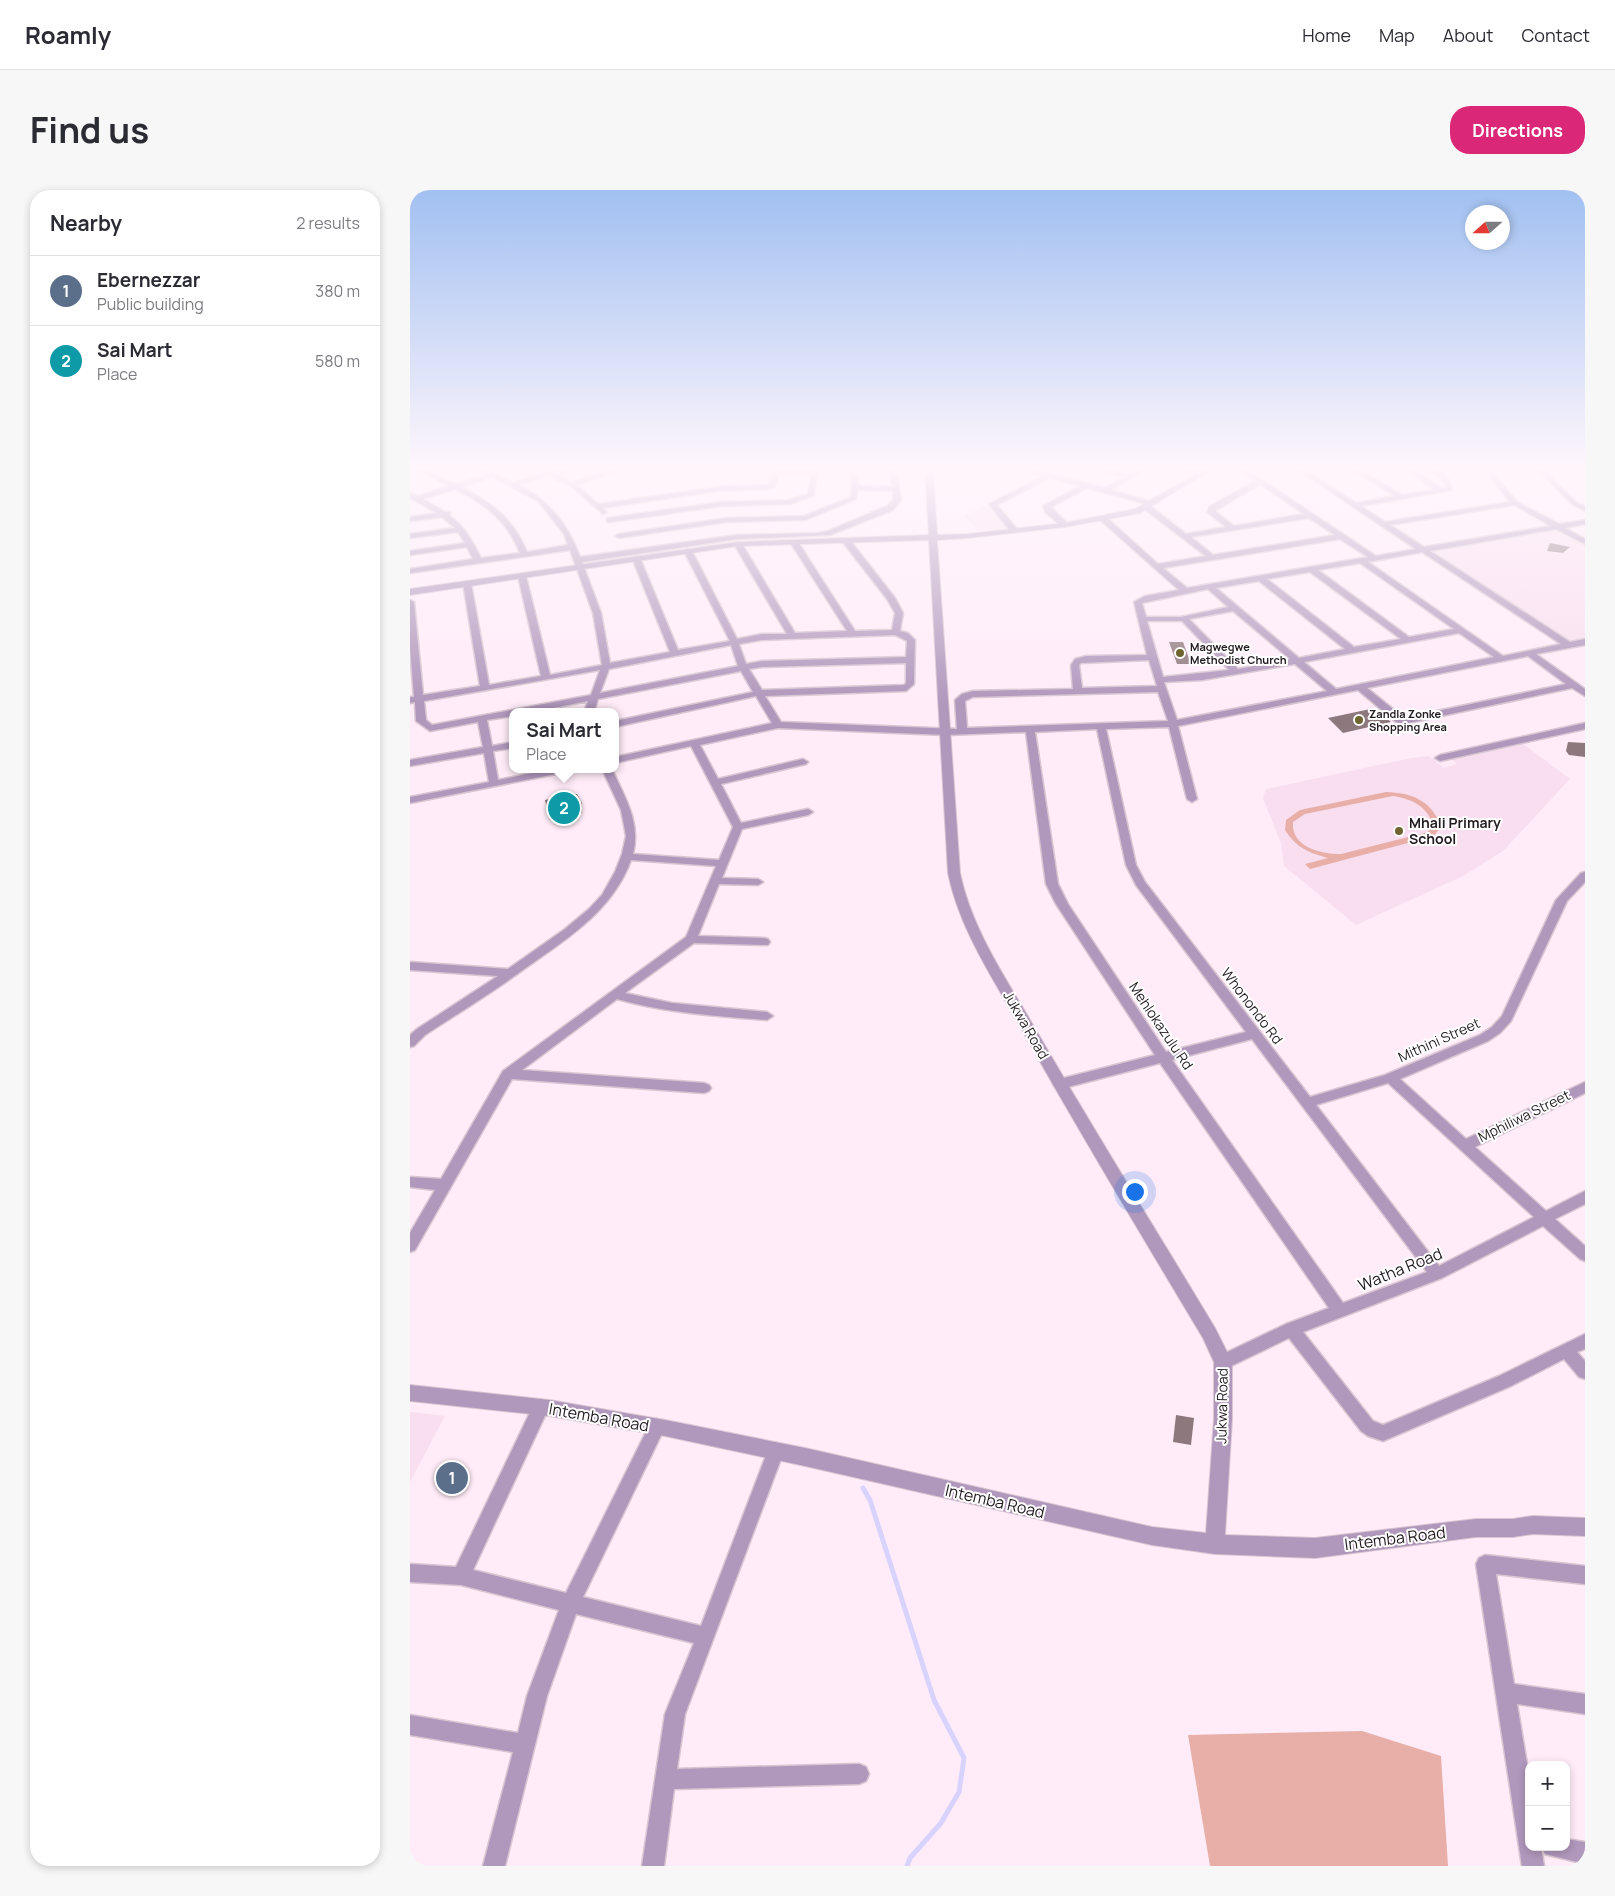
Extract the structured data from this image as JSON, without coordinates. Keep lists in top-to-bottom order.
{
  "streets": {
    "street": [
      "Whonondo Rd",
      "Jukwa Road",
      "Mehlokazulu Rd",
      "Mithini Street",
      "Mphiliwa Street",
      "Watha Road",
      "Intemba Road"
    ]
  },
  "crossings": [
    ["Whonondo Rd", "Mithini Street"],
    ["Whonondo Rd", "Watha Road"],
    ["Jukwa Road", "Watha Road"],
    ["Jukwa Road", "Intemba Road"],
    ["Mehlokazulu Rd", "Watha Road"]
  ],
  "places": ["Magwegwe Methodist Church", "Zandla Zonke Shopping Area", "Mhali Primary School"],
  "north": "left",
  "page": {
    "header": "Roamly",
    "nav": [
      "Home",
      "Map",
      "About",
      "Contact"
    ],
    "title": "Find us",
    "buttons": "Directions",
    "heading": ["Nearby", "2 results"],
    "list": [
      {
        "mark": "1",
        "name": "Ebernezzar",
        "note": "Public building",
        "value": "380 m"
      },
      {
        "mark": "2",
        "name": "Sai Mart",
        "note": "Place",
        "value": "580 m"
      }
    ],
    "popup": ["Sai Mart", "Place"],
    "pins": ["2", "1"],
    "map_buttons": ["+", "−"]
  }
}
